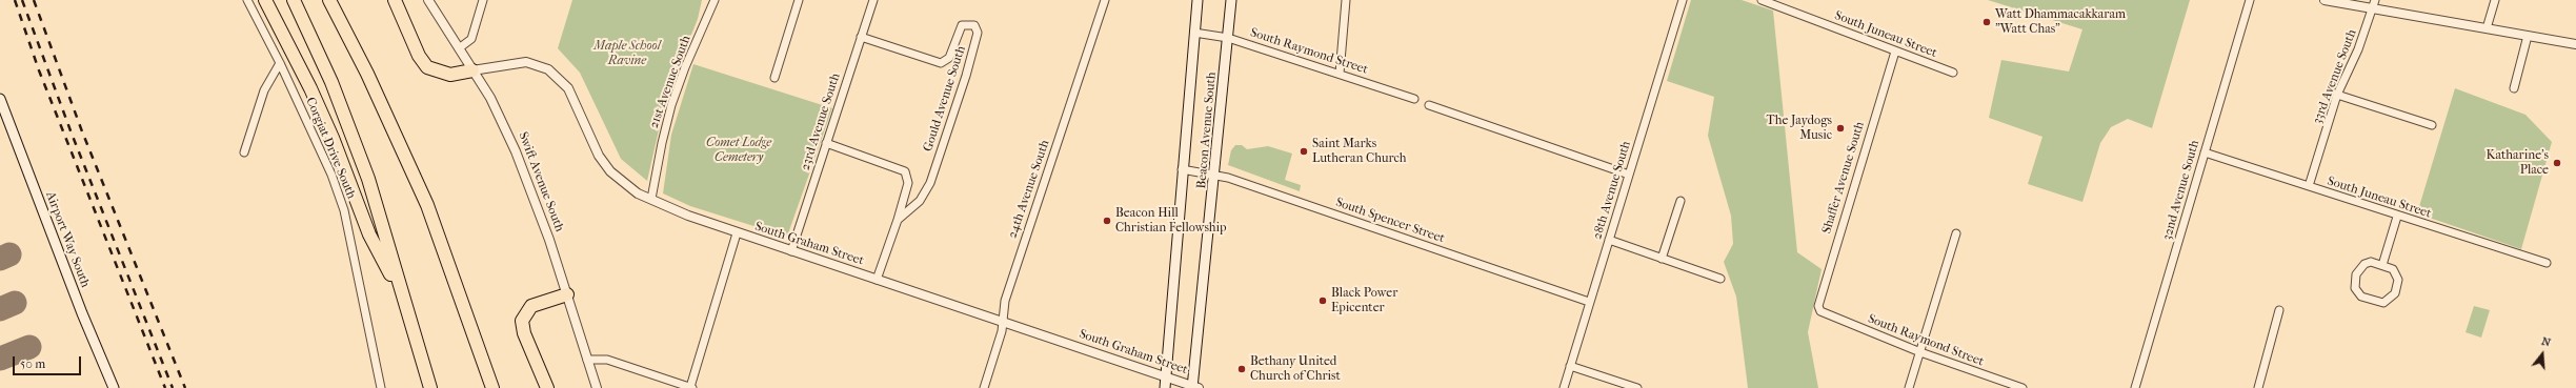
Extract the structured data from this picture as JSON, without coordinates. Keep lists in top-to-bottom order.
{
  "streets": {
    "main road": ["Beacon Avenue South", "Airport Way South"],
    "street": [
      "South Juneau Street",
      "South Raymond Street",
      "33rd Avenue South",
      "21st Avenue South",
      "Gould Avenue South",
      "23rd Avenue South",
      "Corgiat Drive South",
      "Shaffer Avenue South",
      "Swift Avenue South",
      "24th Avenue South",
      "28th Avenue South",
      "32nd Avenue South",
      "South Spencer Street",
      "South Graham Street"
    ]
  },
  "crossings": [
    ["South Juneau Street", "33rd Avenue South"],
    ["South Juneau Street", "Shaffer Avenue South"],
    ["South Juneau Street", "32nd Avenue South"],
    ["South Raymond Street", "Beacon Avenue South"],
    ["South Raymond Street", "Shaffer Avenue South"],
    ["21st Avenue South", "South Graham Street"],
    ["Gould Avenue South", "23rd Avenue South"],
    ["23rd Avenue South", "South Graham Street"],
    ["Beacon Avenue South", "South Spencer Street"],
    ["Beacon Avenue South", "South Graham Street"],
    ["Swift Avenue South", "South Graham Street"],
    ["24th Avenue South", "South Graham Street"],
    ["28th Avenue South", "South Spencer Street"]
  ],
  "parks": ["Maple School Ravine", "Comet Lodge Cemetery"],
  "places": [
    "Watt Dhammacakkaram \"Watt Chas\"",
    "The Jaydogs Music",
    "Saint Marks Lutheran Church",
    "Katharine's Place",
    "Beacon Hill Christian Fellowship",
    "Black Power Epicenter",
    "Bethany United Church of Christ"
  ],
  "scale_bar": "50 m",
  "north": "top"
}
